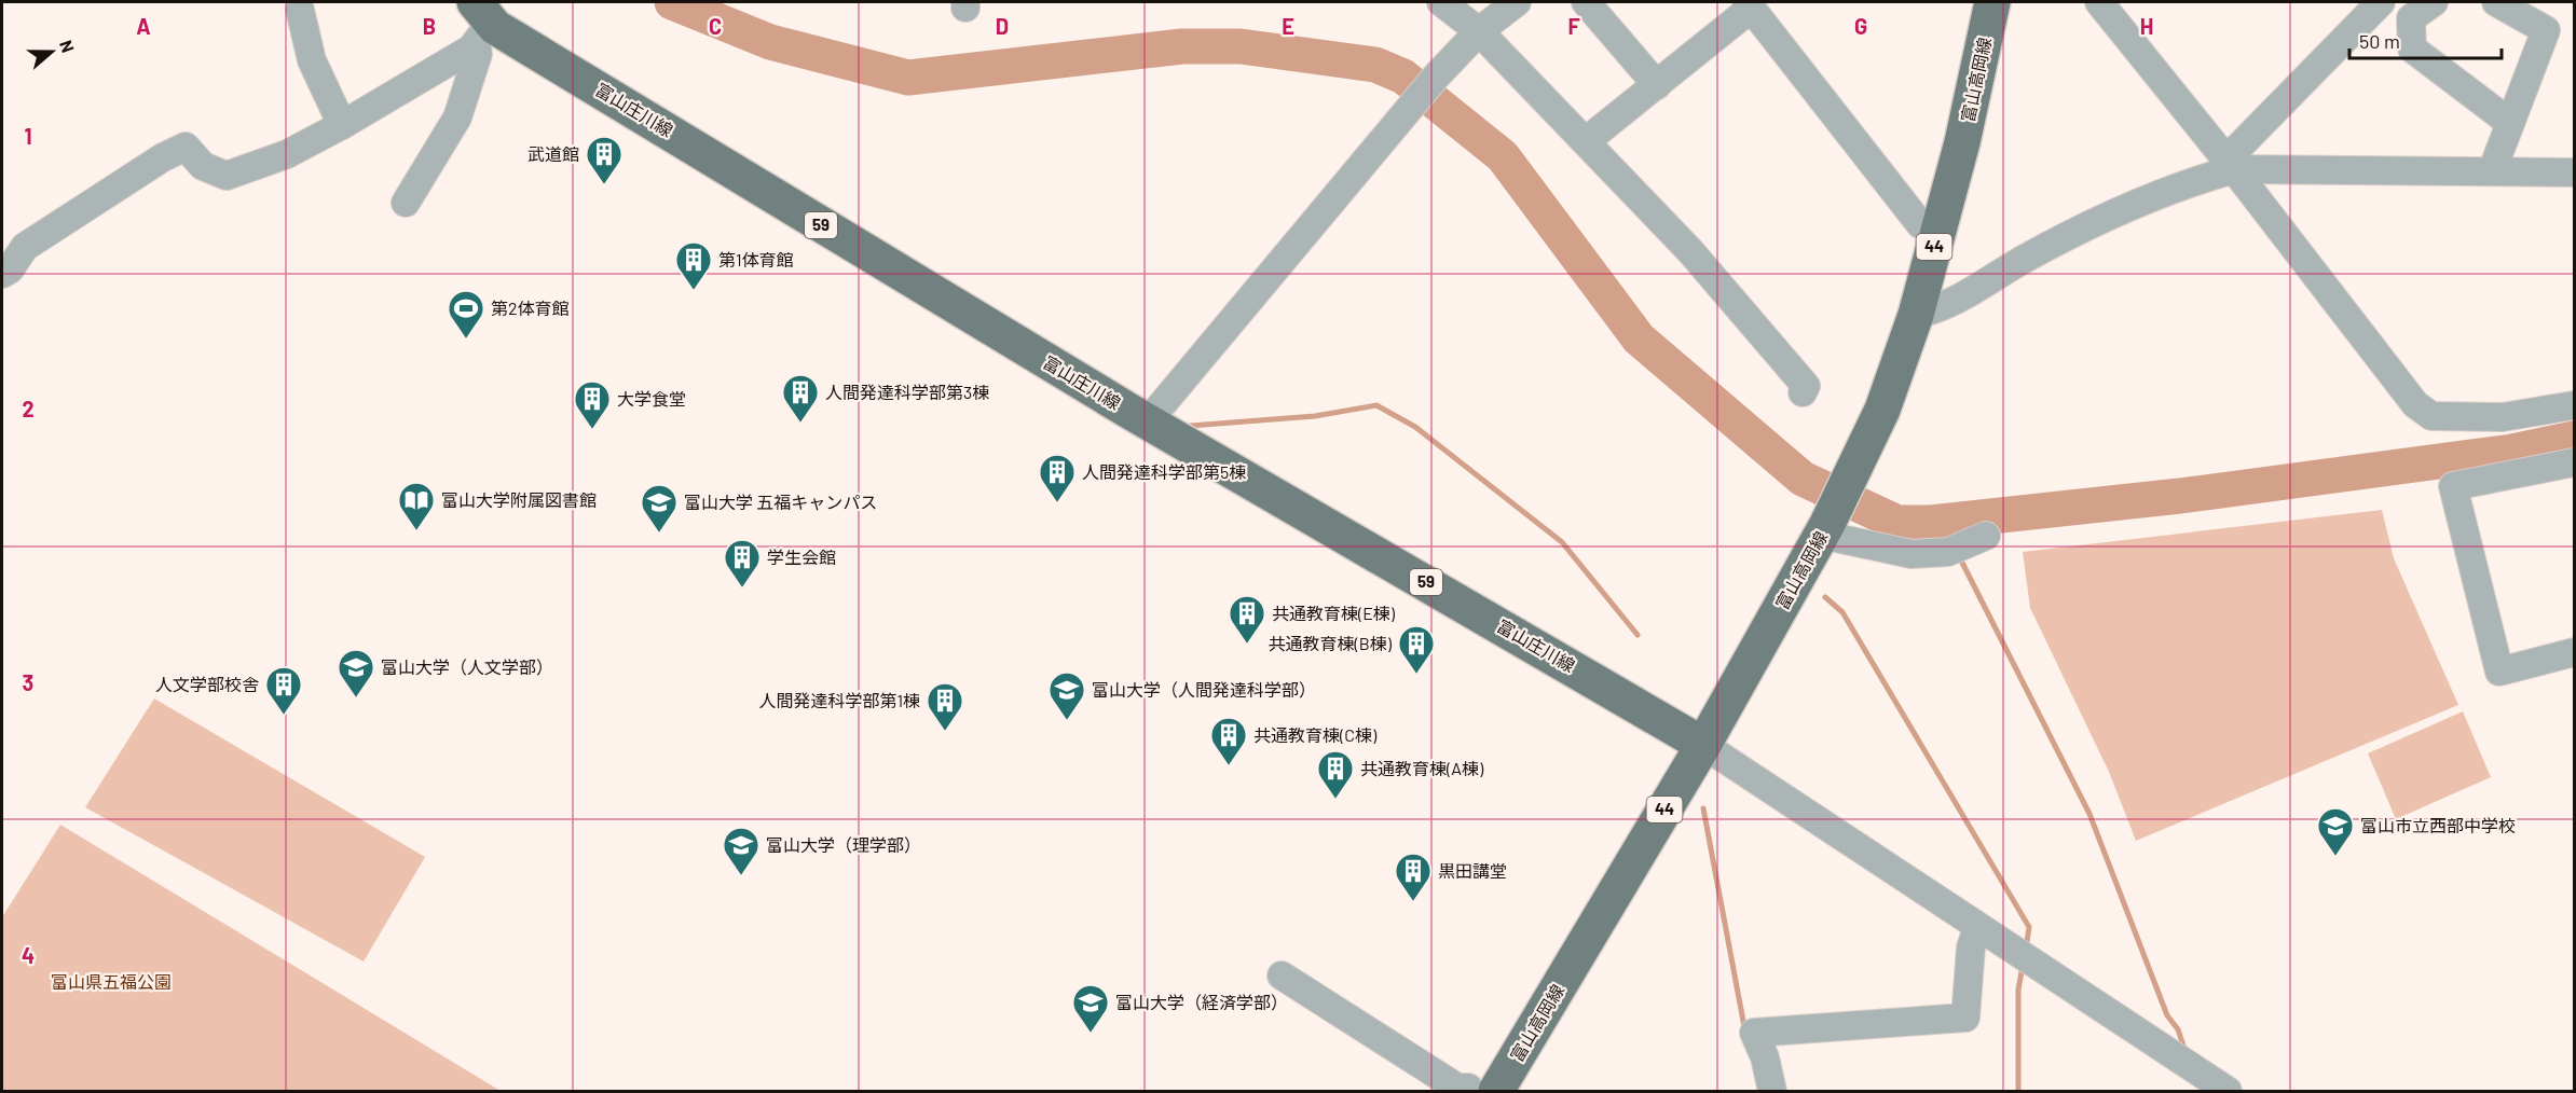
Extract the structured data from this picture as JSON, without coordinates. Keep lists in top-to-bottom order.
{
  "streets": {
    "main road": [
      "富山高岡線",
      "富山庄川線",
      "59",
      "44"
    ]
  },
  "crossings": [
    ["富山高岡線", "富山庄川線"]
  ],
  "parks": ["富山県五福公園"],
  "places": {
    "building": [
      "武道館",
      "第1体育館",
      "人間発達科学部第3棟",
      "大学食堂",
      "人間発達科学部第5棟",
      "学生会館",
      "共通教育棟(E棟)",
      "共通教育棟(B棟)",
      "人文学部校舎",
      "人間発達科学部第1棟",
      "共通教育棟(C棟)",
      "共通教育棟(A棟)",
      "黒田講堂"
    ],
    "sports": ["第2体育館"],
    "library": ["富山大学附属図書館"],
    "school or university": [
      "富山大学 五福キャンパス",
      "富山大学（人文学部）",
      "富山大学（人間発達科学部）",
      "富山市立西部中学校",
      "富山大学（理学部）",
      "富山大学（経済学部）"
    ]
  },
  "scale_bar": "50 m",
  "north": "right",
  "grid": {
    "columns": [
      "A",
      "B",
      "C",
      "D",
      "E",
      "F",
      "G",
      "H"
    ],
    "rows": [
      "1",
      "2",
      "3",
      "4"
    ]
  }
}
